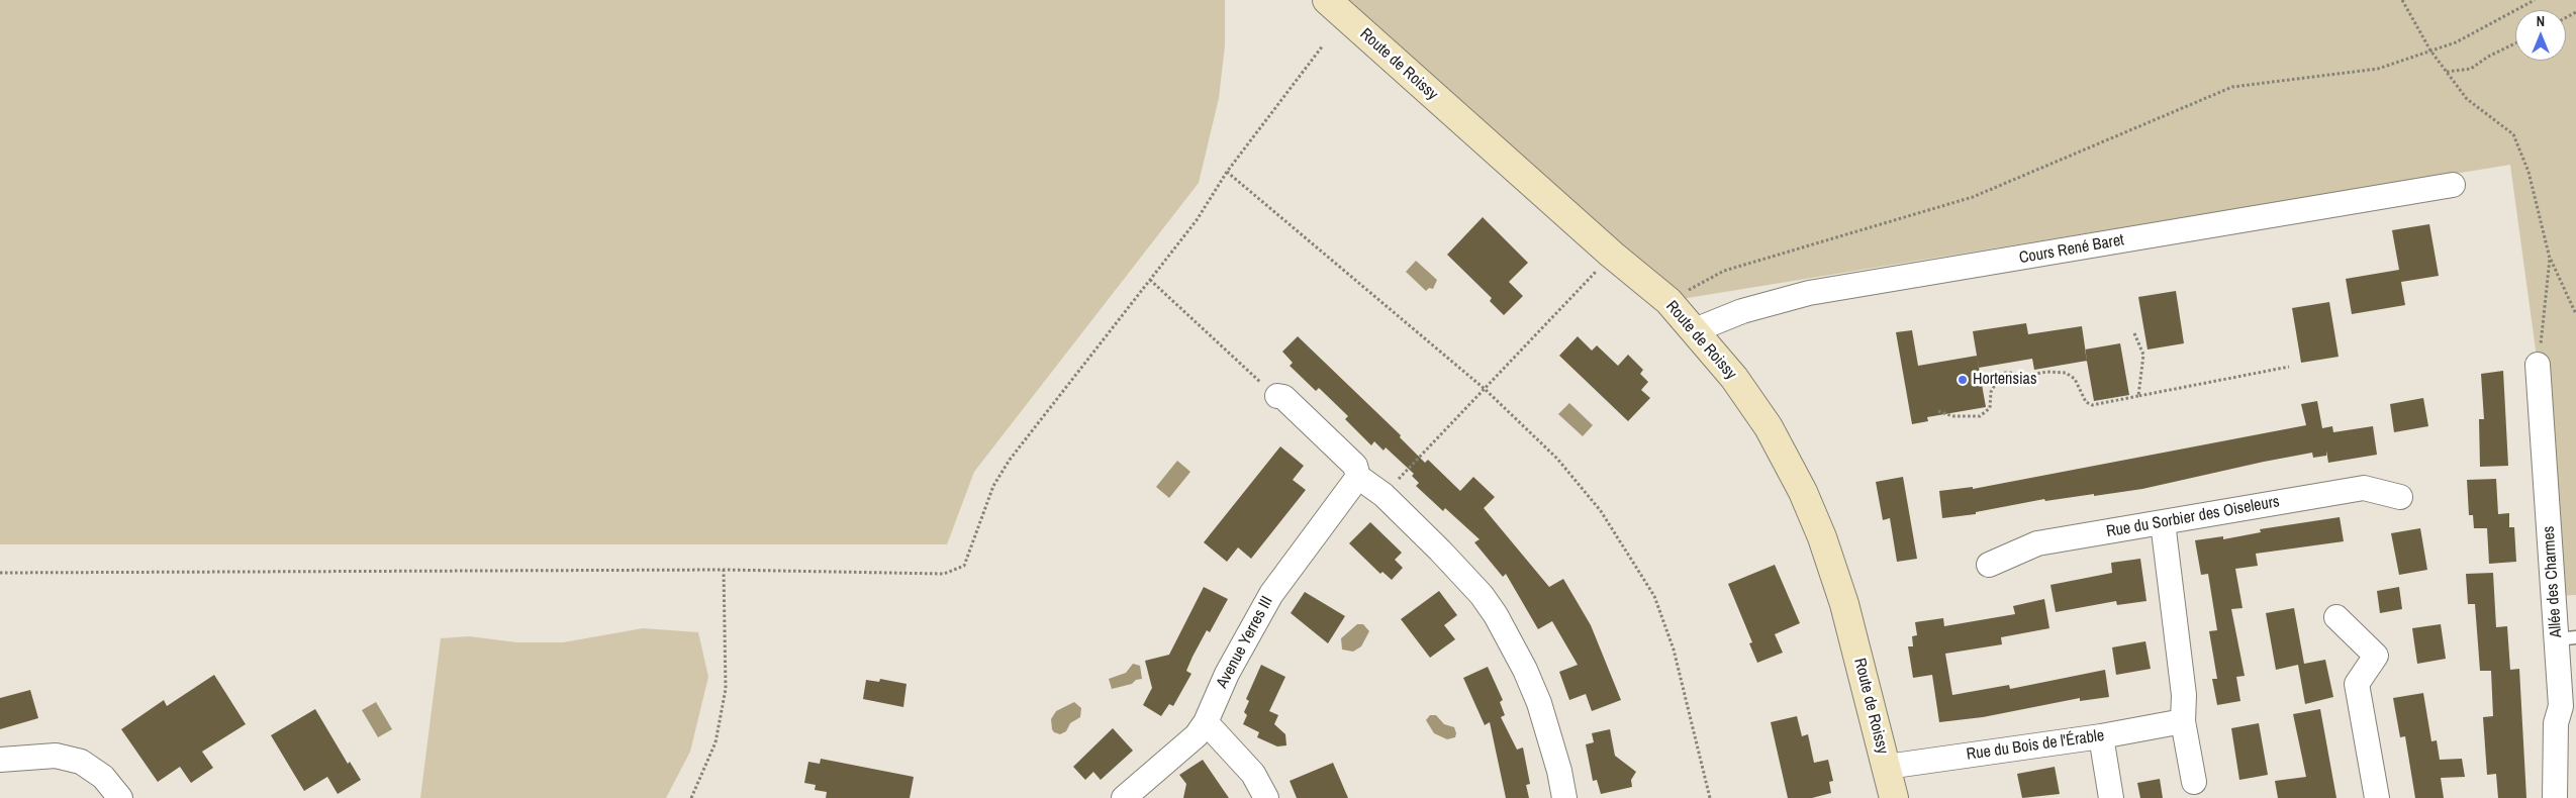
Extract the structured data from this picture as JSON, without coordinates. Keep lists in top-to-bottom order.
{
  "streets": {
    "main road": ["Route de Roissy"],
    "street": [
      "Cours René Baret",
      "Rue du Sorbier des Oiseleurs",
      "Allée des Charmes",
      "Avenue Yerres III",
      "Rue du Bois de l'Érable"
    ]
  },
  "crossings": [
    ["Route de Roissy", "Cours René Baret"],
    ["Route de Roissy", "Rue du Bois de l'Érable"]
  ],
  "places": ["Hortensias"],
  "north": "top"
}
